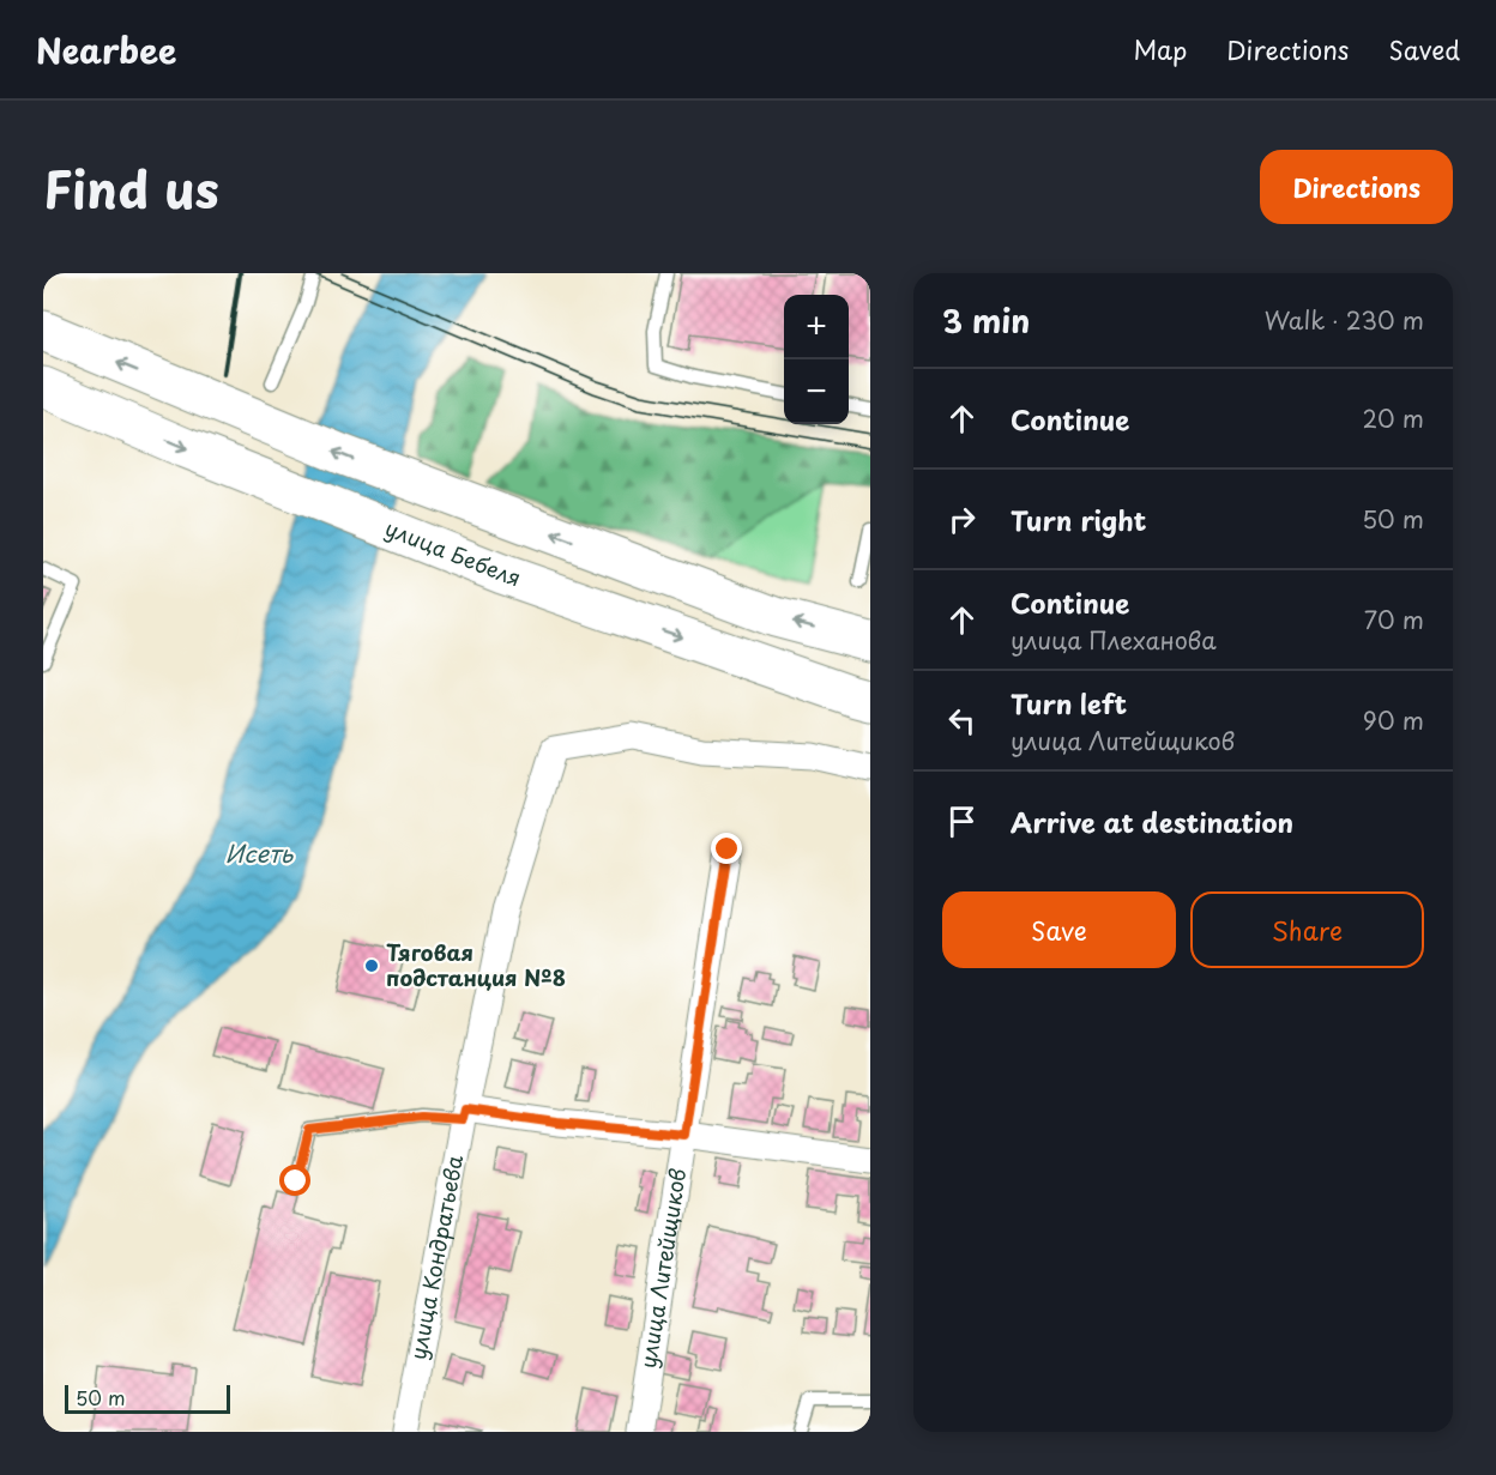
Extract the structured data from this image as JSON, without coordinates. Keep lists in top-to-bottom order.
{
  "streets": {
    "main road": ["улица Бебеля"],
    "street": ["улица Кондратьева", "улица Литейщиков"]
  },
  "water": ["Исеть"],
  "places": ["Тяговая подстанция №8"],
  "scale_bar": "50 m",
  "page": {
    "header": "Nearbee",
    "nav": ["Map", "Directions", "Saved"],
    "title": "Find us",
    "buttons": [
      "Directions",
      ["Save", "Share"]
    ],
    "heading": ["3 min", "Walk · 230 m"],
    "map_buttons": ["+", "−"],
    "list": [
      ["Continue", "20 m"],
      ["Turn right", "50 m"],
      ["Continue", "улица Плеханова", "70 m"],
      ["Turn left", "улица Литейщиков", "90 m"],
      "Arrive at destination"
    ],
    "scale": "50 m"
  }
}
